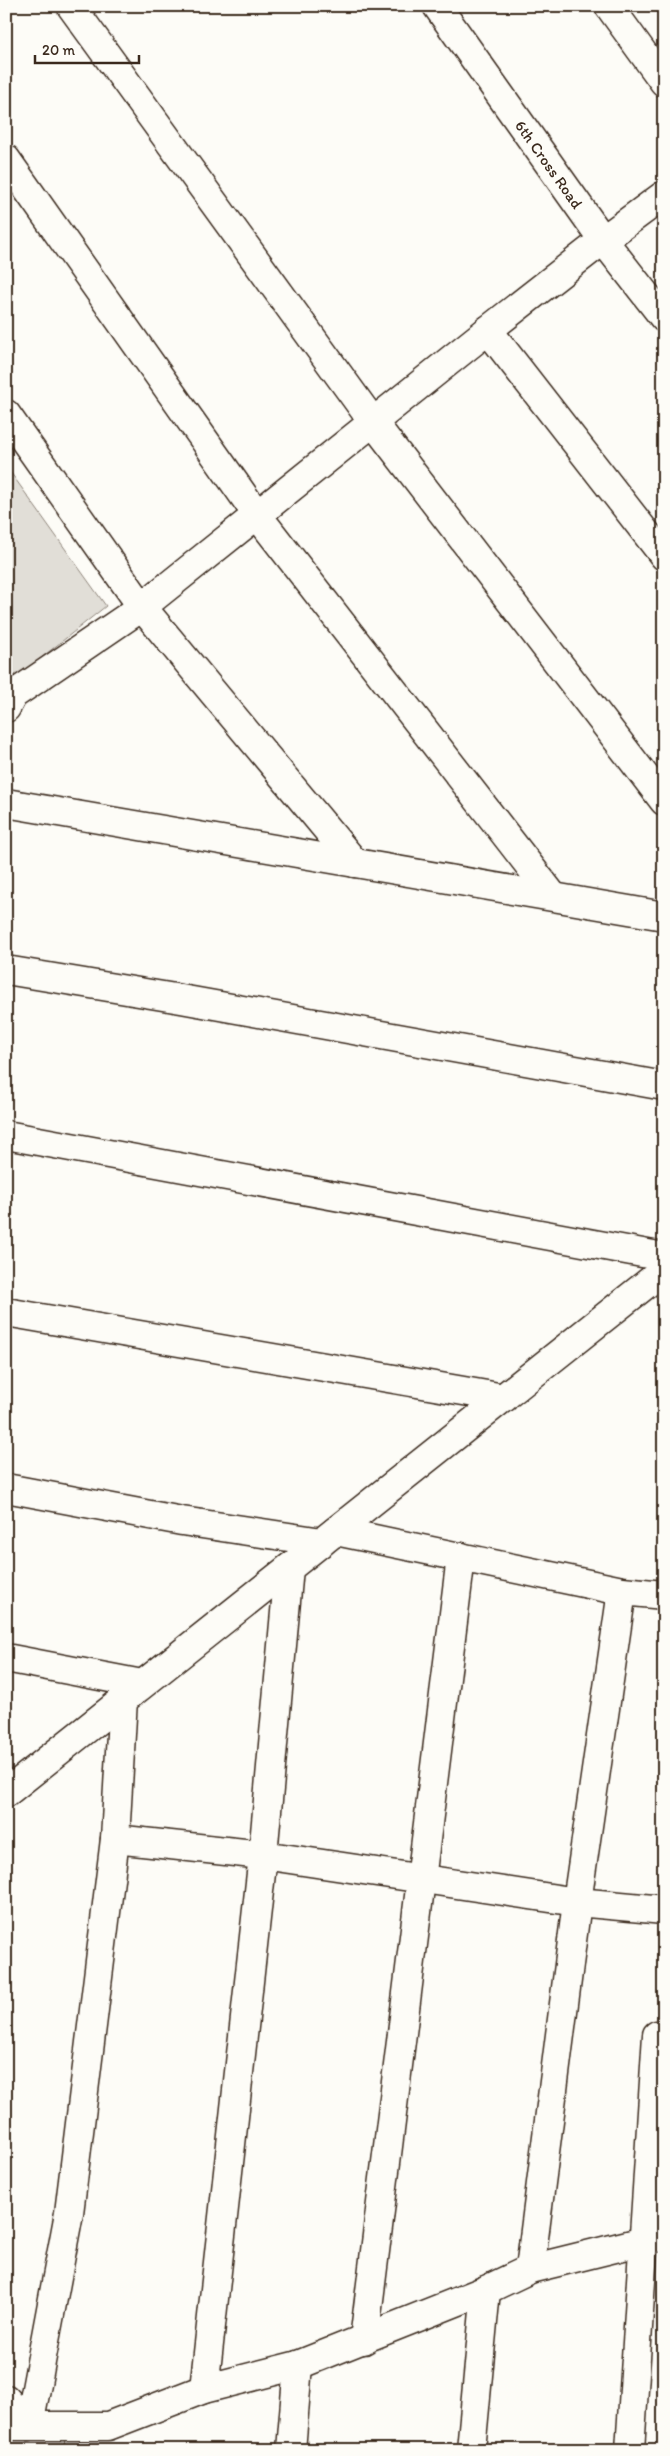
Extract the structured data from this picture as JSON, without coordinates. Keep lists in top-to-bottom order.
{
  "streets": {
    "street": ["6th Cross Road"]
  },
  "scale_bar": "20 m"
}
